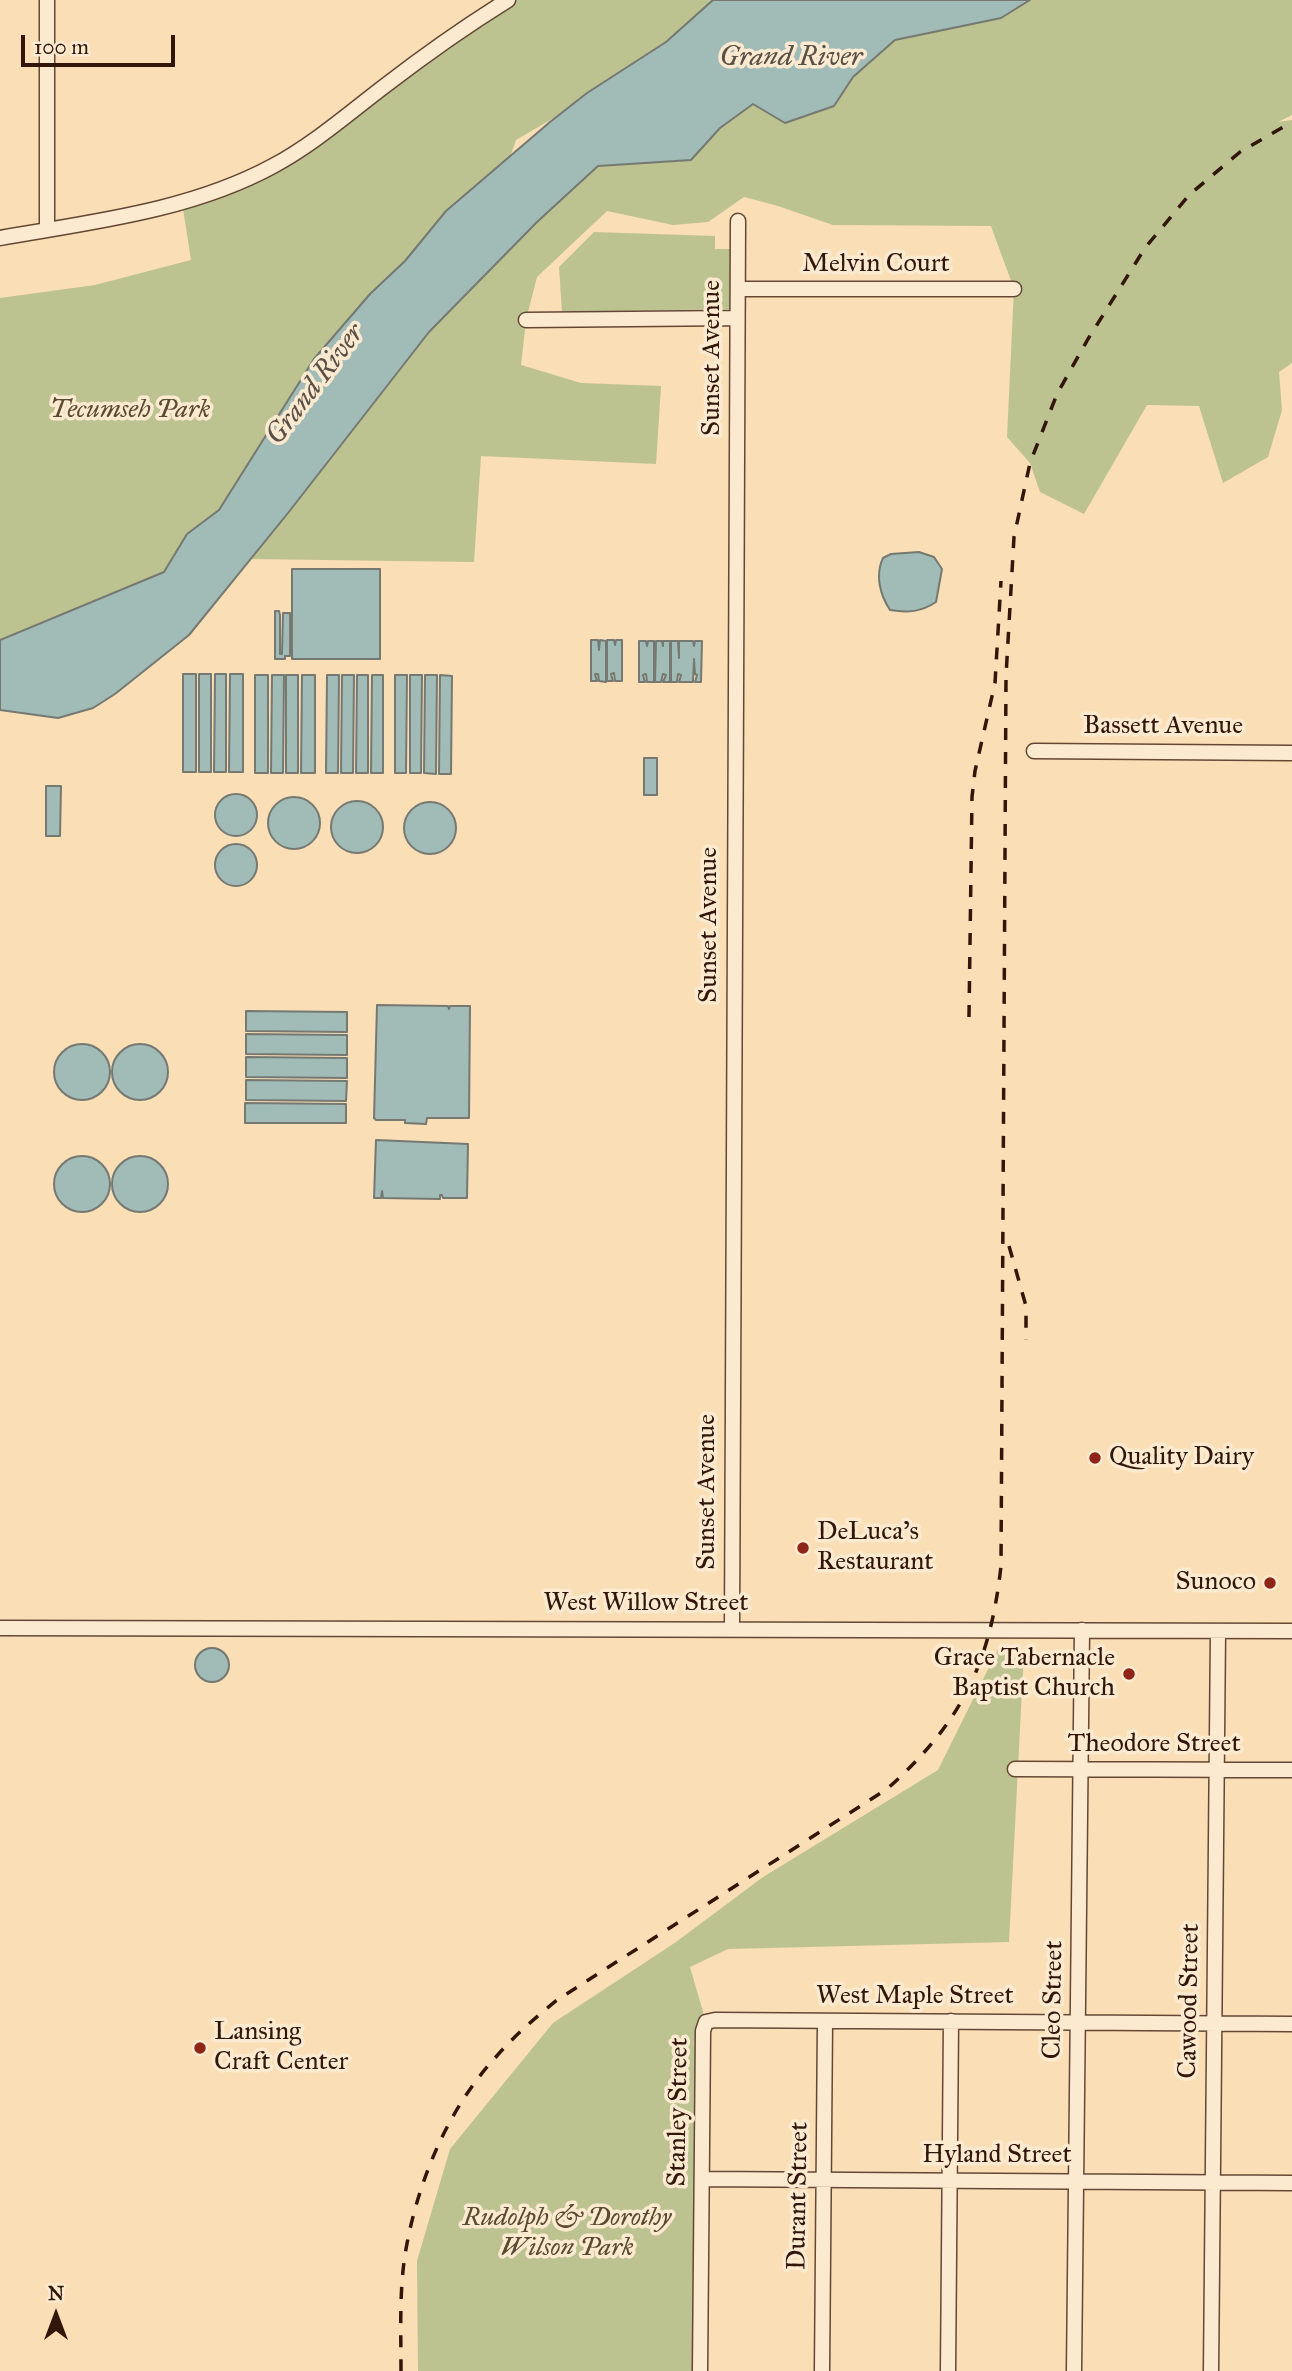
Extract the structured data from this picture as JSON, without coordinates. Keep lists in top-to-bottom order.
{
  "streets": {
    "street": [
      "Melvin Court",
      "Sunset Avenue",
      "Bassett Avenue",
      "West Willow Street",
      "Theodore Street",
      "West Maple Street",
      "Cleo Street",
      "Cawood Street",
      "Stanley Street",
      "Hyland Street",
      "Durant Street"
    ]
  },
  "crossings": [
    ["Melvin Court", "Sunset Avenue"],
    ["Sunset Avenue", "West Willow Street"],
    ["West Willow Street", "Cleo Street"],
    ["West Willow Street", "Cawood Street"],
    ["Theodore Street", "Cleo Street"],
    ["Theodore Street", "Cawood Street"],
    ["West Maple Street", "Cleo Street"],
    ["West Maple Street", "Cawood Street"],
    ["West Maple Street", "Stanley Street"],
    ["West Maple Street", "Durant Street"],
    ["Cleo Street", "Hyland Street"],
    ["Cawood Street", "Hyland Street"],
    ["Stanley Street", "Hyland Street"],
    ["Hyland Street", "Durant Street"]
  ],
  "water": ["Grand River"],
  "parks": ["Tecumseh Park", "Rudolph & Dorothy Wilson Park"],
  "places": [
    "Quality Dairy",
    "DeLuca's Restaurant",
    "Sunoco",
    "Grace Tabernacle Baptist Church",
    "Lansing Craft Center"
  ],
  "scale_bar": "100 m",
  "north": "top"
}
